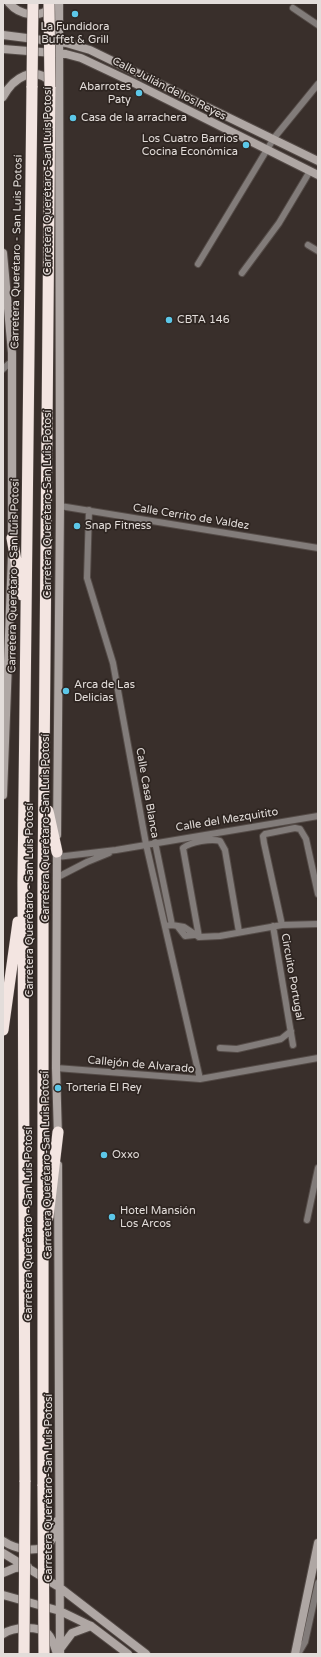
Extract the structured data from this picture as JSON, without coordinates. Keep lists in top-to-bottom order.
{
  "streets": {
    "highway": ["Carretera Querétaro - San Luis Potosí"],
    "main road": ["Calle Julián de los Reyes", "Carretera Querétaro-San Luis Potosí"],
    "street": [
      "Calle Cerrito de Valdez",
      "Calle Casa Blanca",
      "Calle del Mezquitito",
      "Circuito Portugal",
      "Callejón de Alvarado"
    ]
  },
  "crossings": [
    ["Calle Julián de los Reyes", "Carretera Querétaro-San Luis Potosí"],
    ["Carretera Querétaro-San Luis Potosí", "Calle Cerrito de Valdez"],
    ["Carretera Querétaro-San Luis Potosí", "Calle del Mezquitito"],
    ["Carretera Querétaro-San Luis Potosí", "Callejón de Alvarado"],
    ["Calle Cerrito de Valdez", "Calle Casa Blanca"],
    ["Calle Casa Blanca", "Calle del Mezquitito"],
    ["Calle Casa Blanca", "Callejón de Alvarado"]
  ],
  "places": [
    "La Fundidora Buffet & Grill",
    "Abarrotes Paty",
    "Casa de la arrachera",
    "Los Cuatro Barrios Cocina Económica",
    "CBTA 146",
    "Snap Fitness",
    "Arca de Las Delicias",
    "Torteria El Rey",
    "Oxxo",
    "Hotel Mansión Los Arcos"
  ]
}
